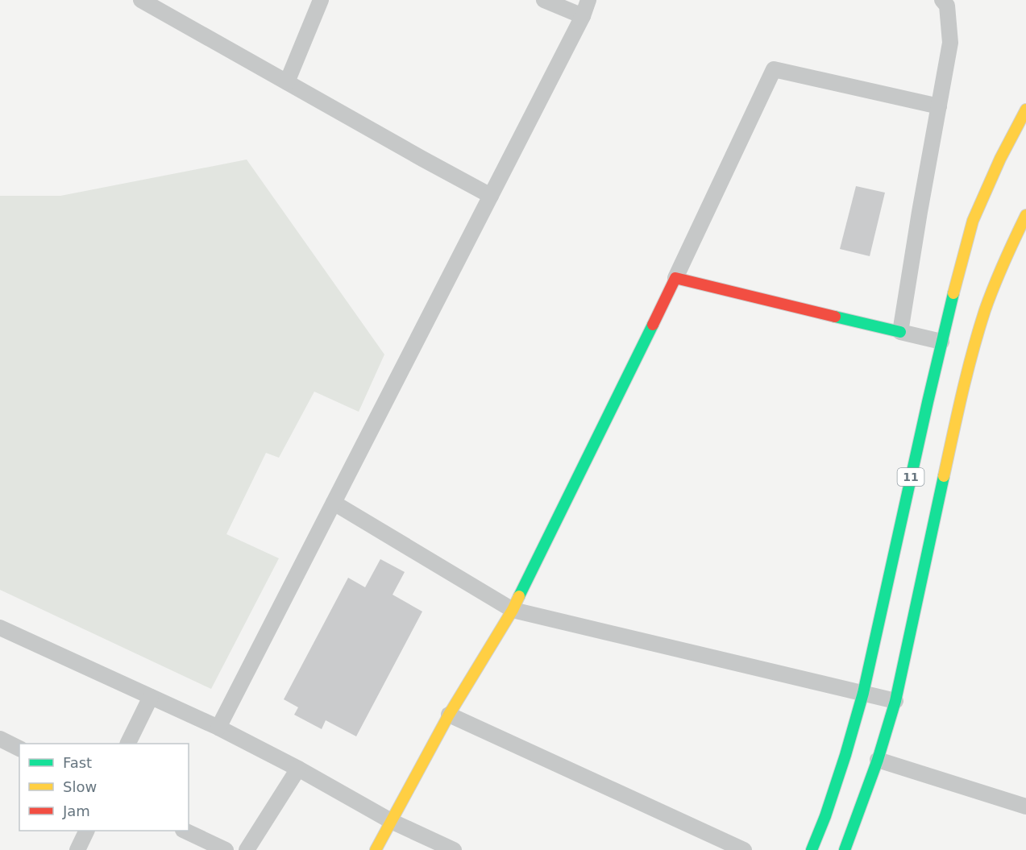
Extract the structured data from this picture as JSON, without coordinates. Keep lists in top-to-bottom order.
{
  "streets": {
    "main road": ["11"]
  },
  "legend": ["Fast", "Slow", "Jam"]
}
